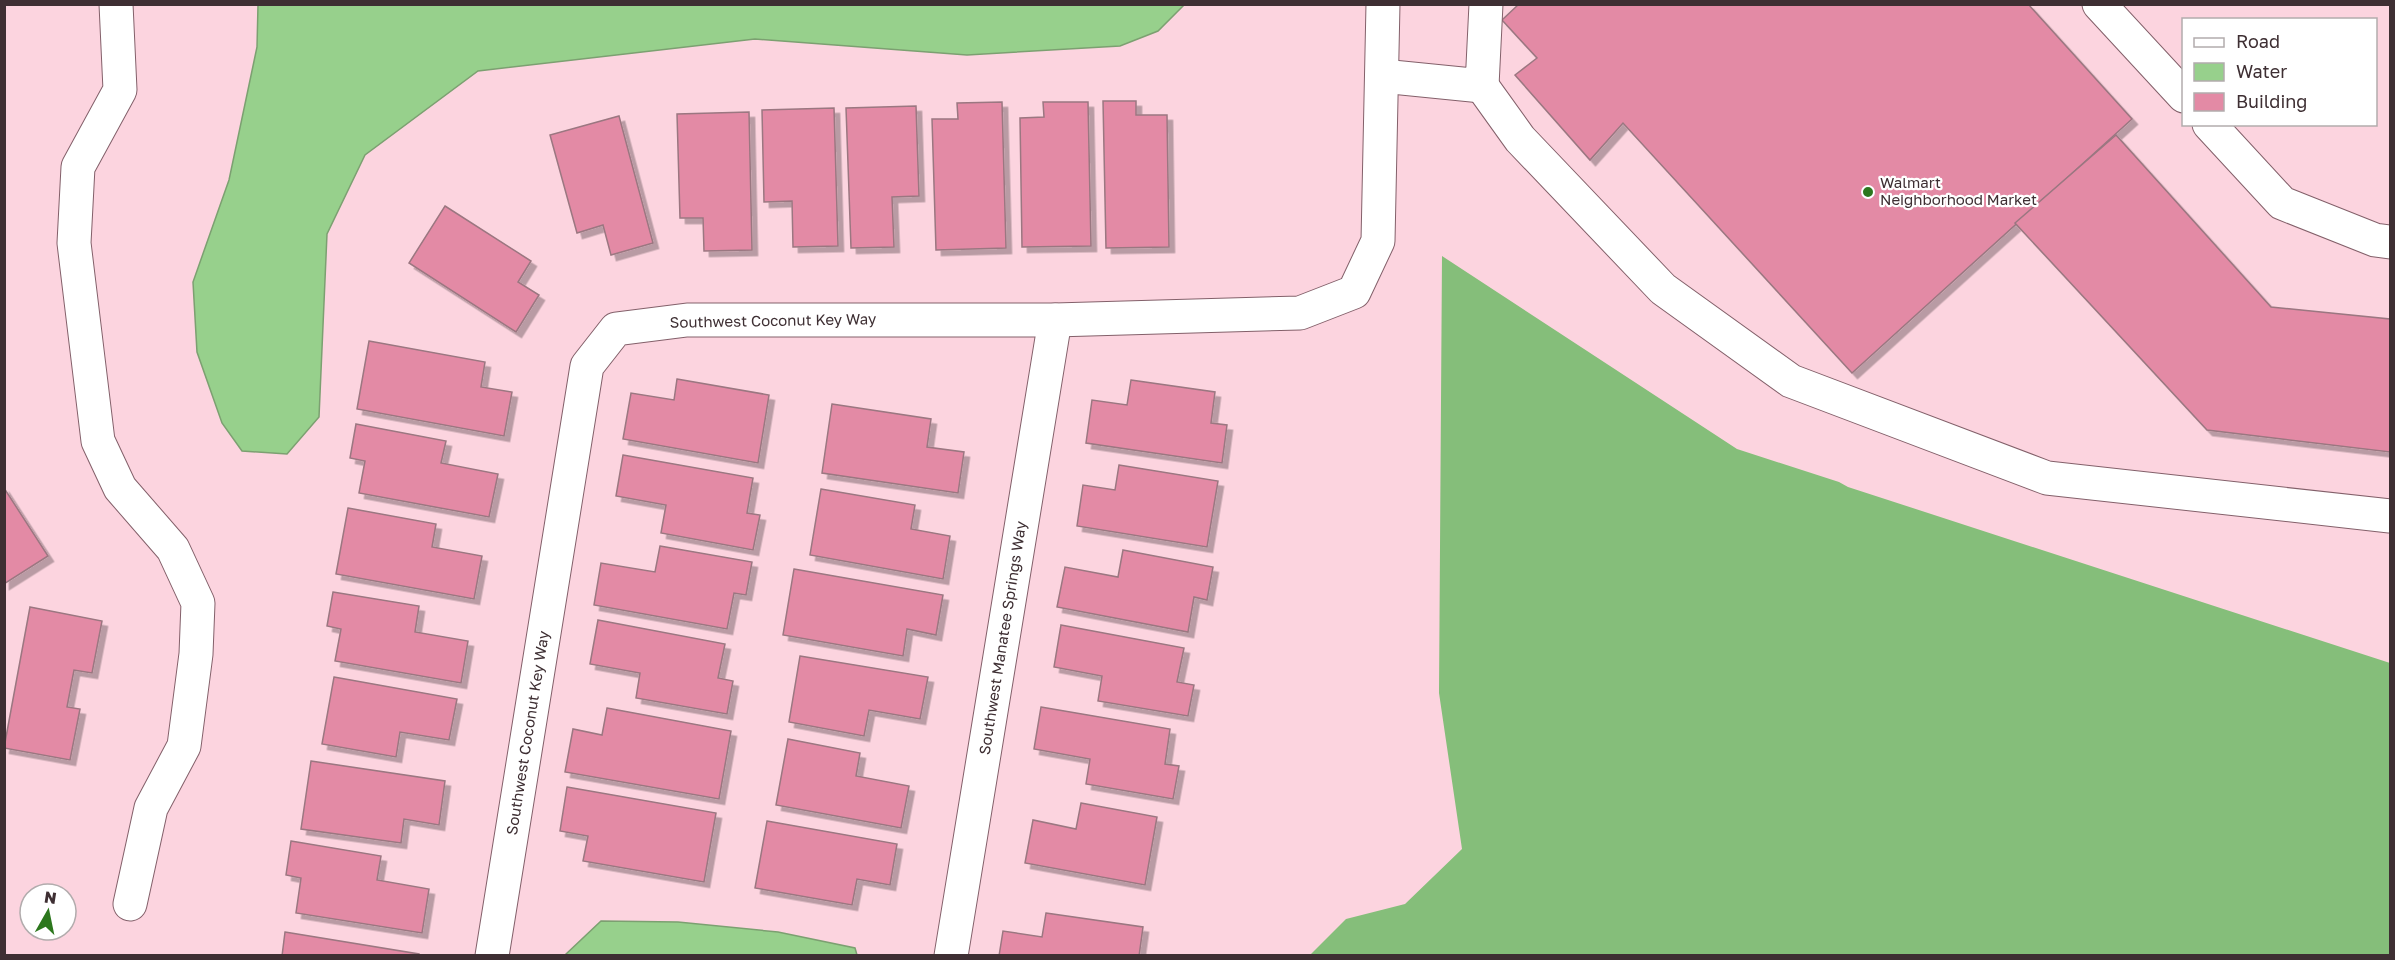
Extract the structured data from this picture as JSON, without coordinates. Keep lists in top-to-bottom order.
{
  "streets": {
    "street": ["Southwest Coconut Key Way", "Southwest Manatee Springs Way"]
  },
  "crossings": [
    ["Southwest Coconut Key Way", "Southwest Manatee Springs Way"]
  ],
  "places": ["Walmart Neighborhood Market"],
  "legend": ["Road", "Water", "Building"],
  "north": "top"
}
